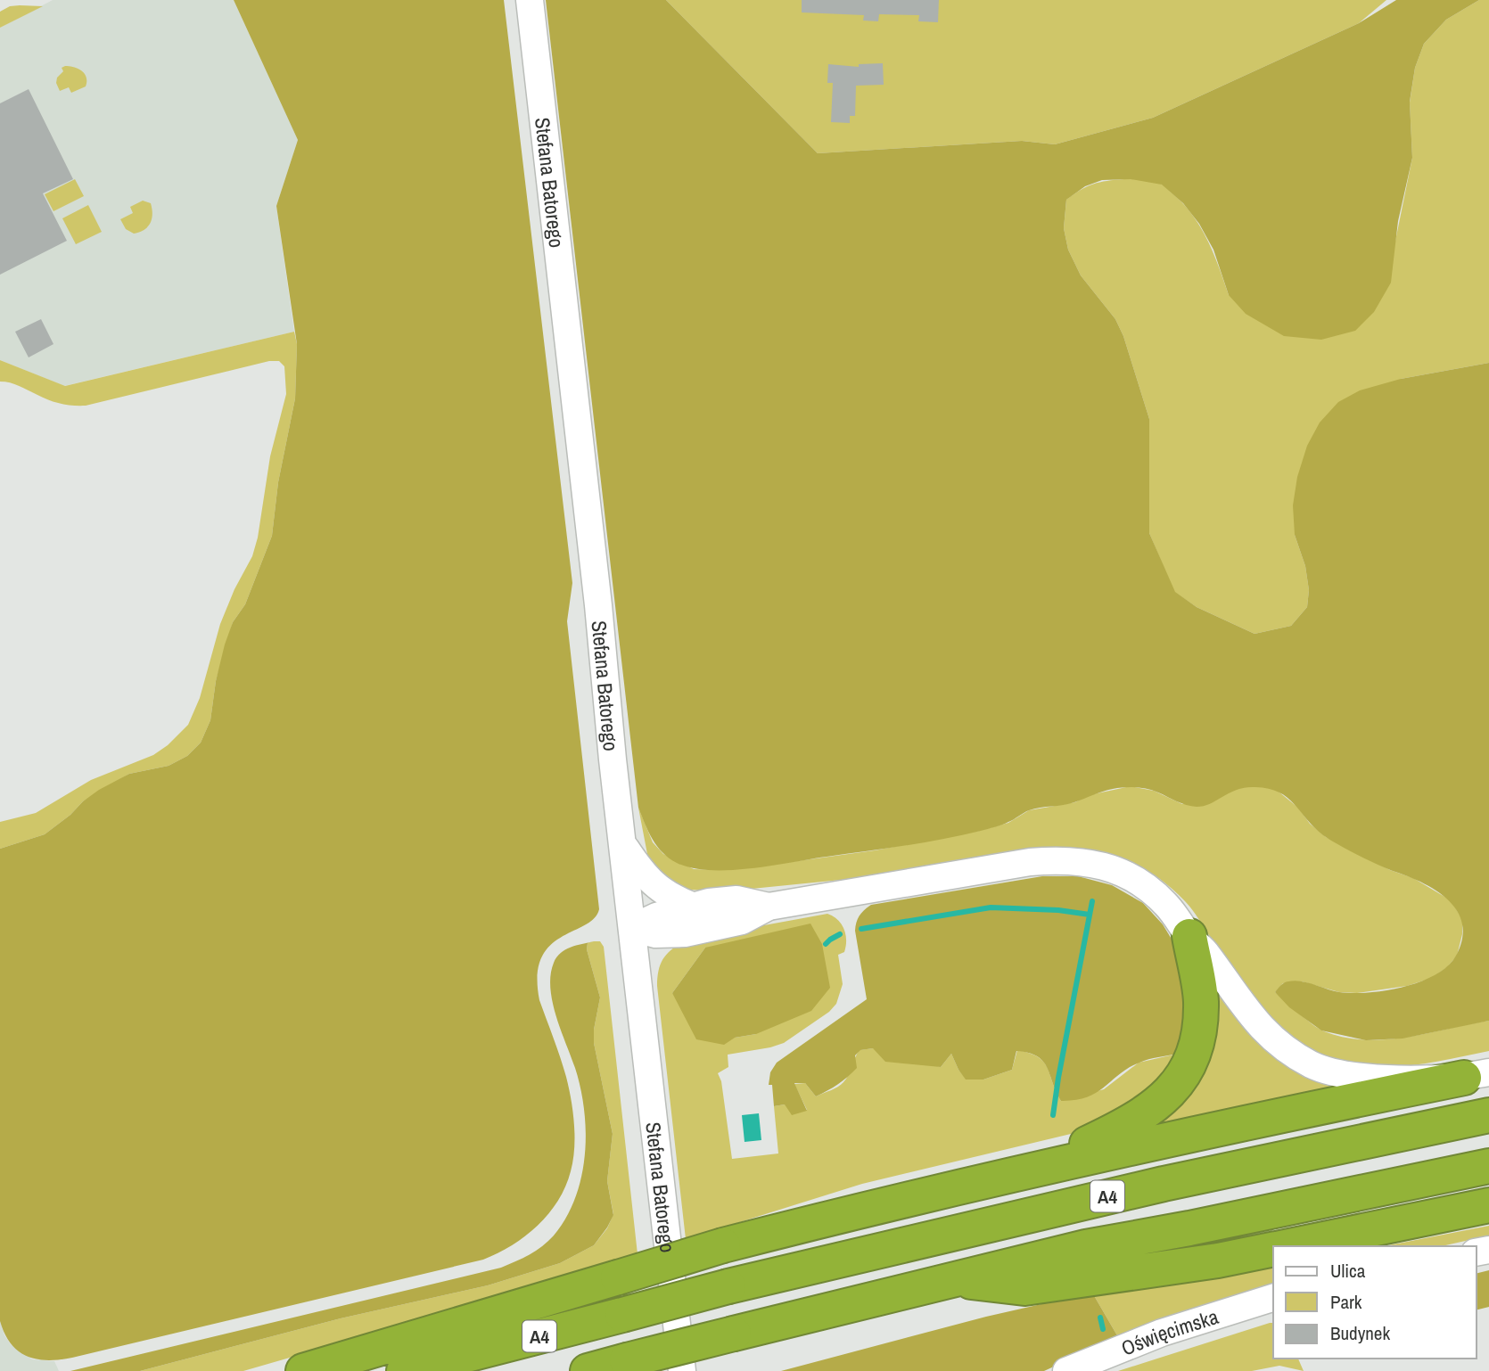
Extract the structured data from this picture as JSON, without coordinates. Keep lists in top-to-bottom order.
{
  "streets": {
    "highway": ["A4"],
    "street": ["Stefana Batorego", "Oświęcimska"]
  },
  "legend": ["Ulica", "Park", "Budynek"]
}
